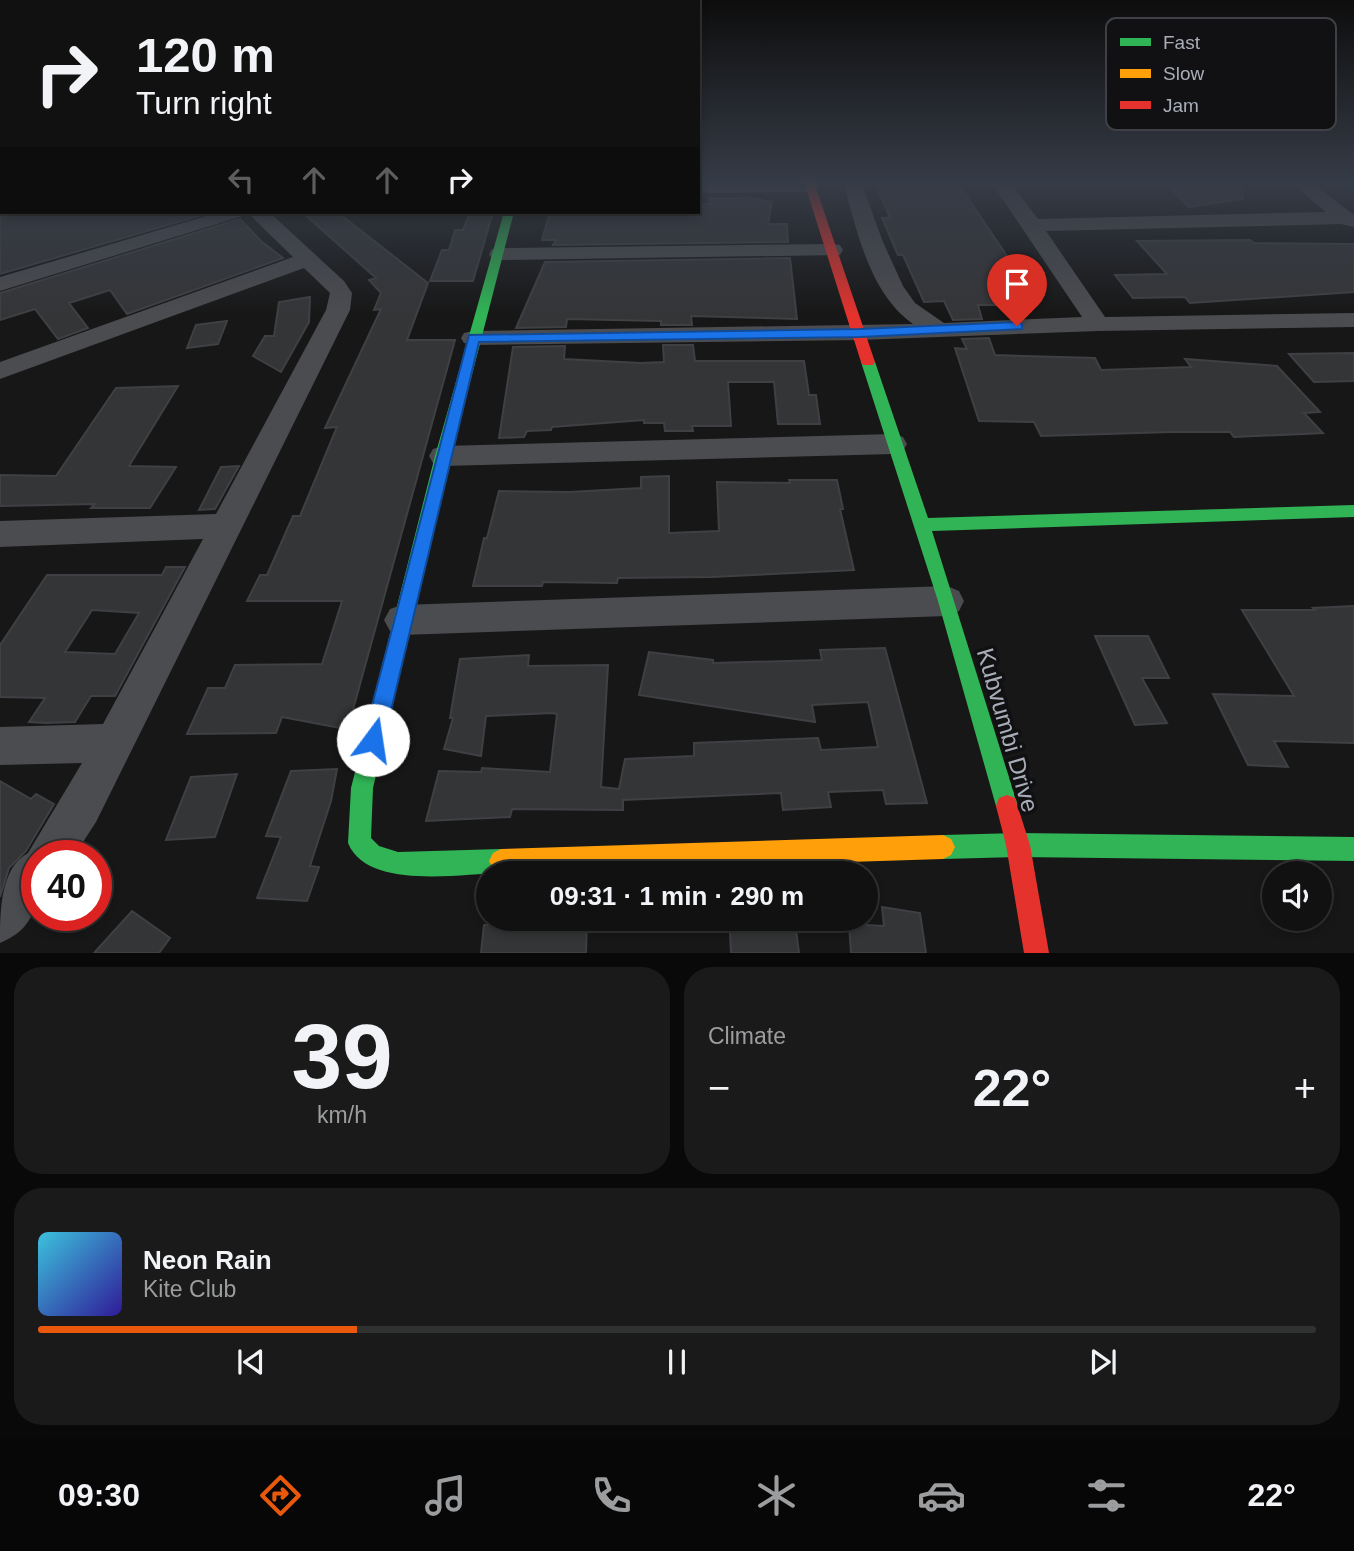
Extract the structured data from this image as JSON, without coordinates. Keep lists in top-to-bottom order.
{
  "streets": {
    "street": ["Kubvumbi Drive"]
  },
  "legend": ["Fast", "Slow", "Jam"],
  "page": {
    "turn": ["120 m", "Turn right"],
    "limit": "40",
    "trip": "09:31 · 1 min · 290 m",
    "tile": [
      ["39", "km/h"],
      "Climate"
    ],
    "heat": ["−", "22°", "+"],
    "song": ["Neon Rain", "Kite Club"],
    "tabs": ["09:30", "22°"]
  }
}
